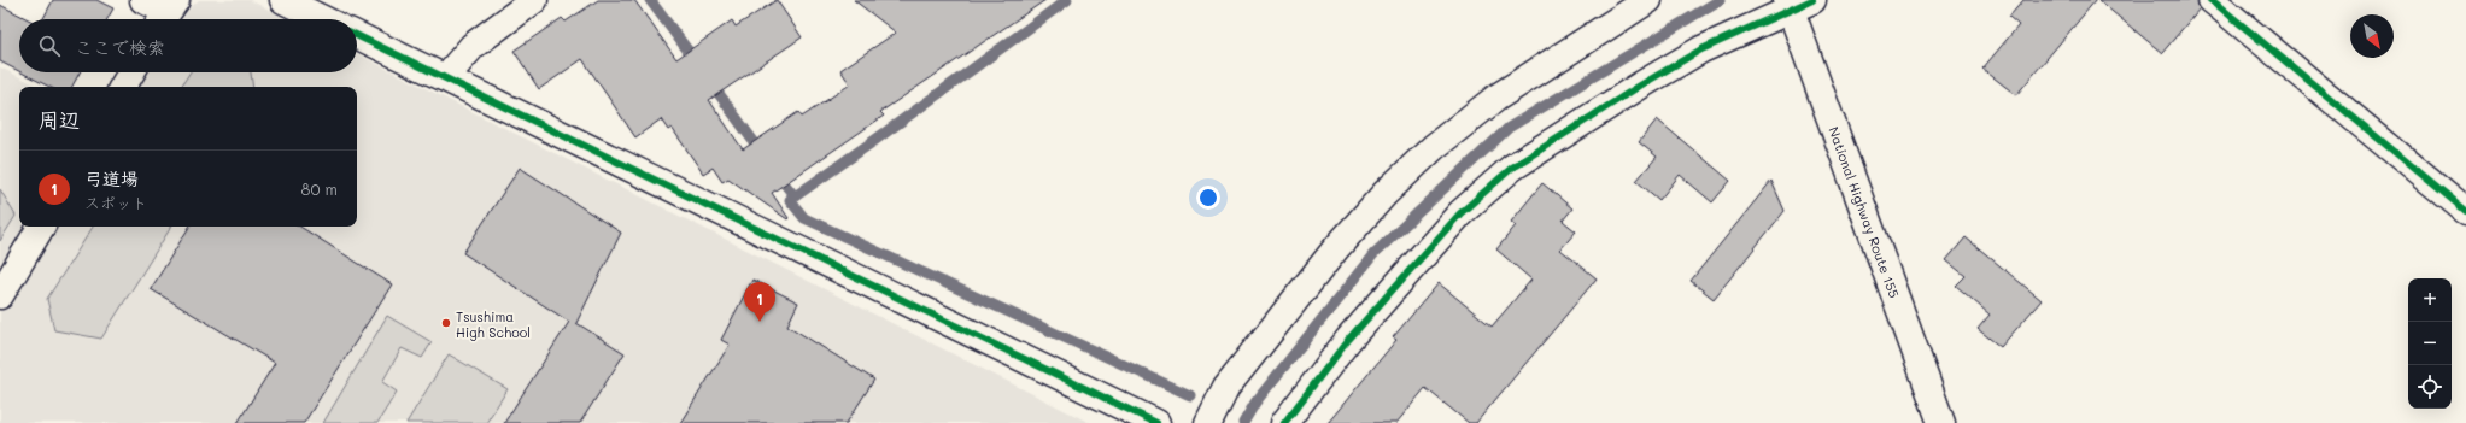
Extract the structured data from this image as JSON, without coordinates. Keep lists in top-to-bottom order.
{
  "streets": {
    "main road": ["National Highway Route 155"]
  },
  "places": ["Tsushima High School"],
  "north": "bottom right",
  "page": {
    "search": "ここで検索",
    "heading": "周辺",
    "list": [
      {
        "mark": "1",
        "name": "弓道場",
        "note": "スポット",
        "value": "80 m"
      }
    ],
    "map_buttons": ["+", "−"],
    "pins": "1"
  }
}
